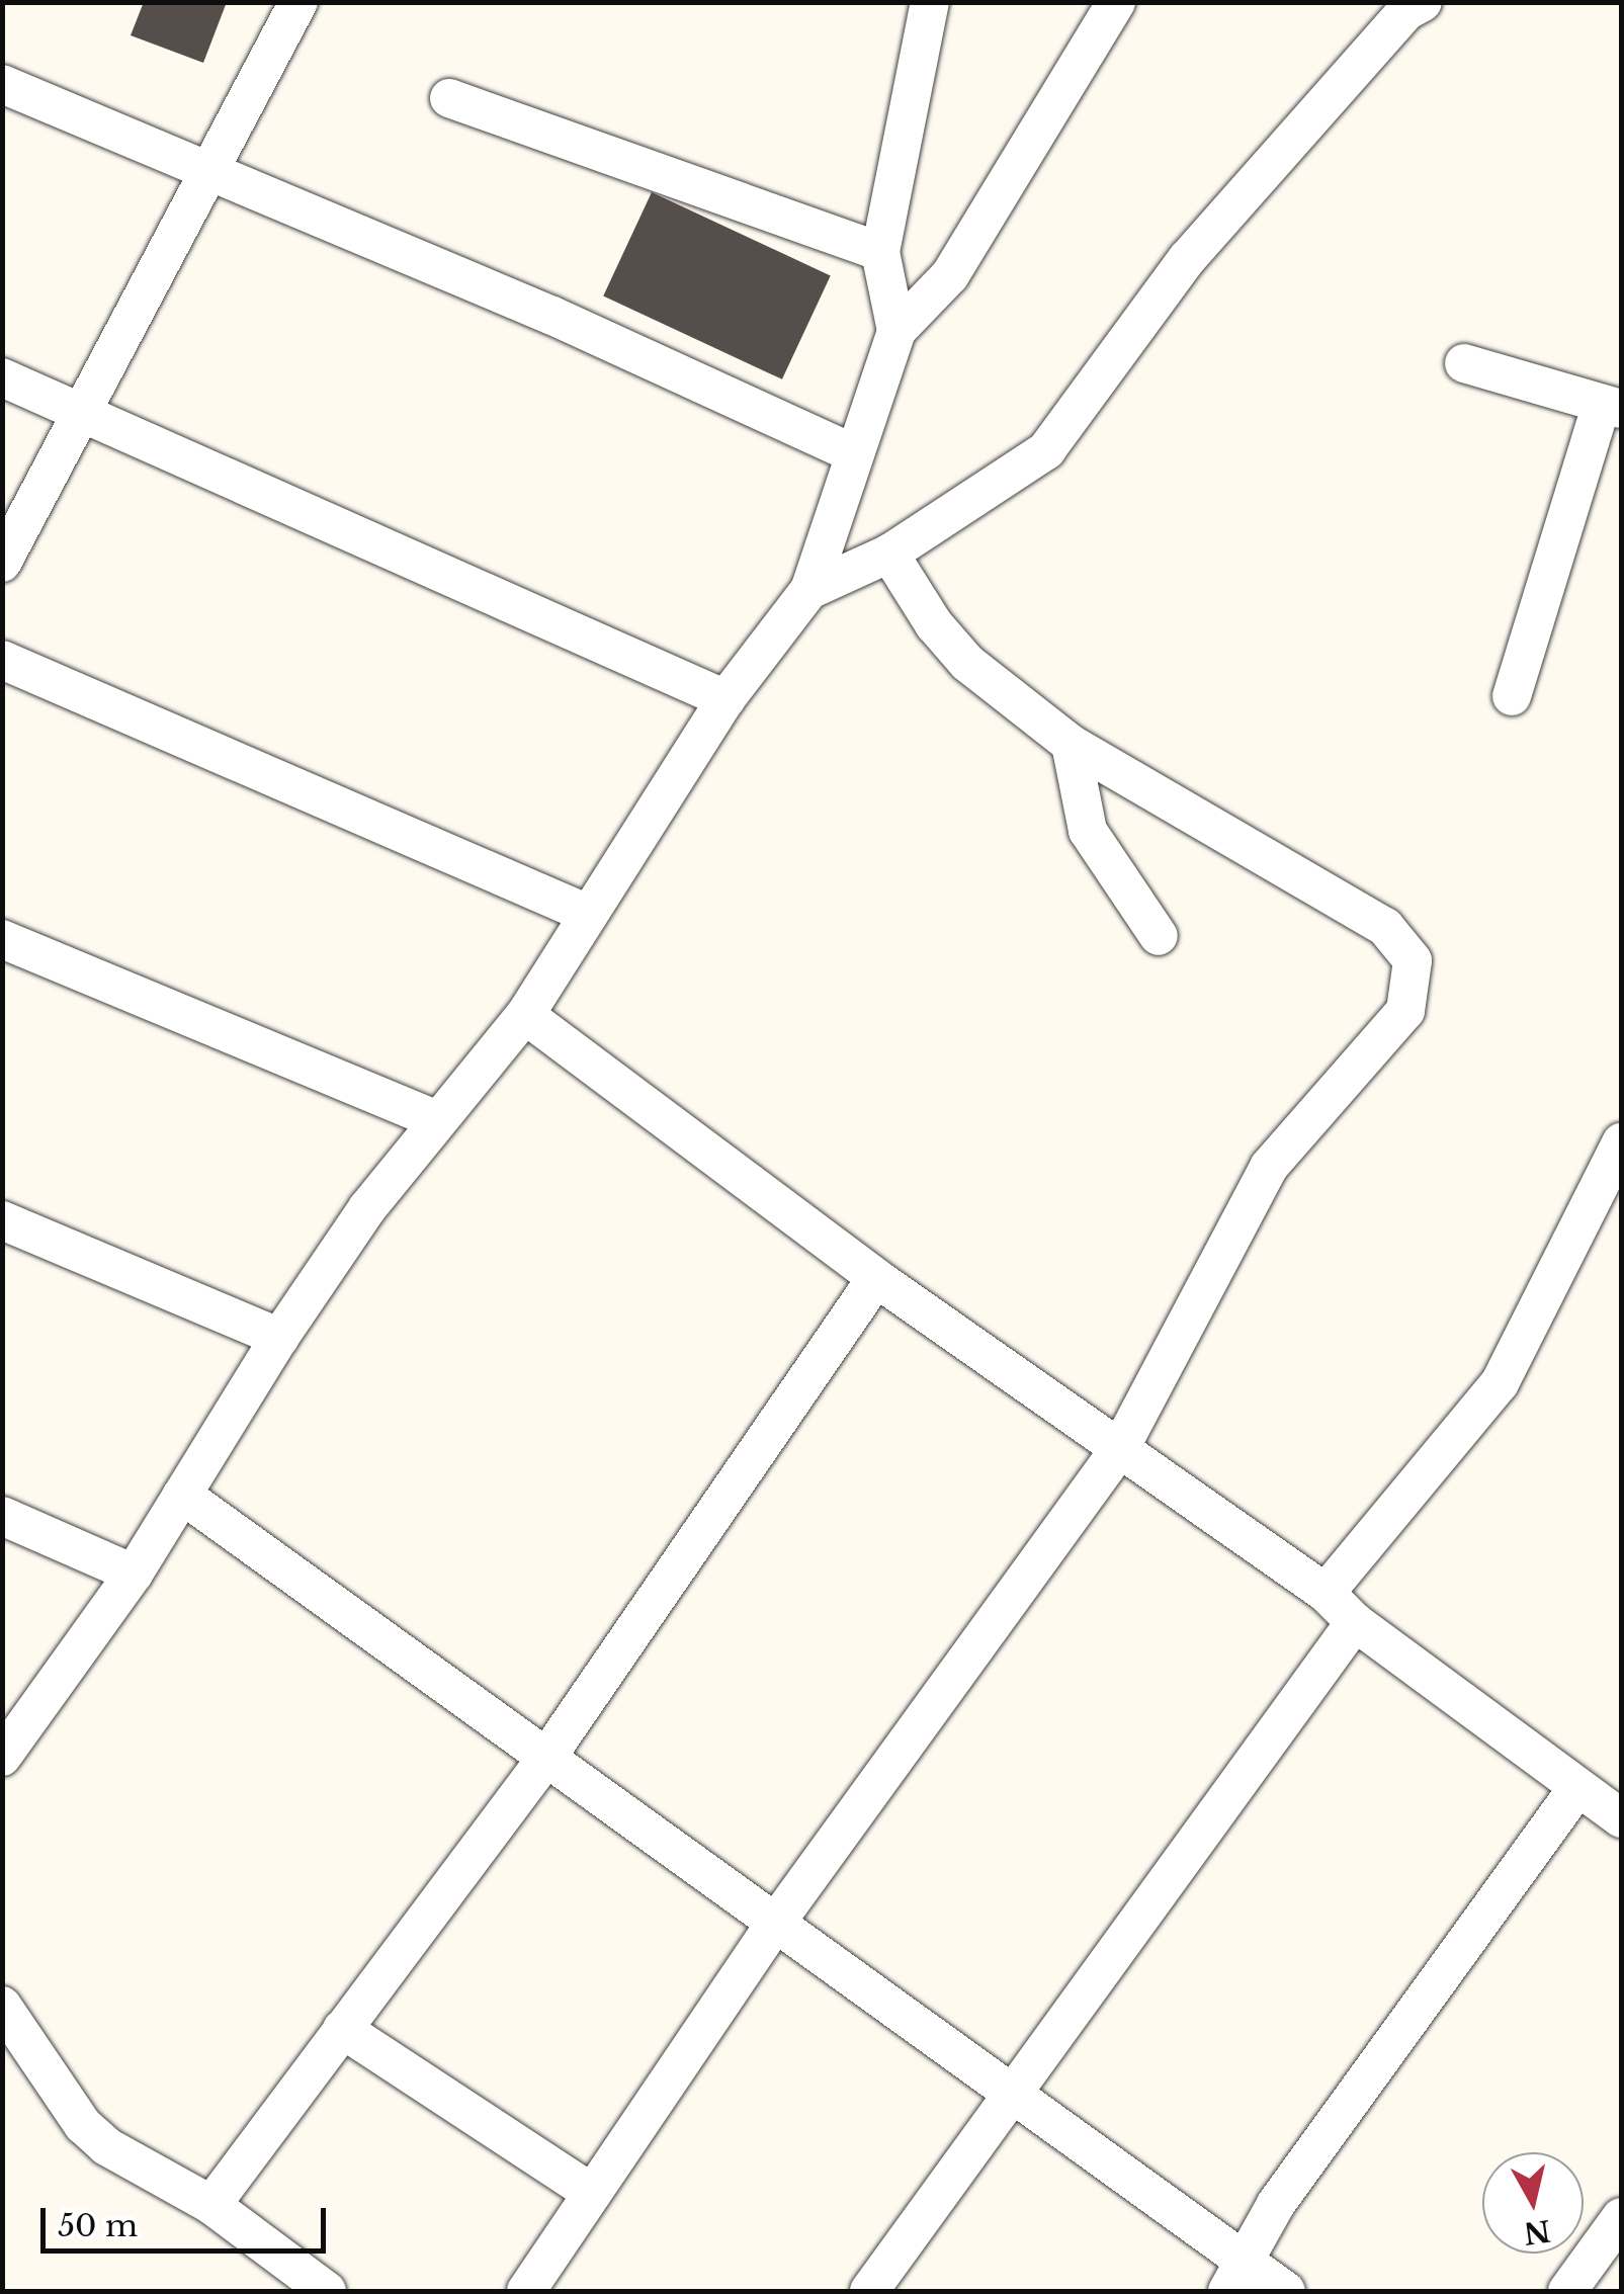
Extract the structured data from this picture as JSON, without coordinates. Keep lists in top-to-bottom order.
{
  "scale_bar": "50 m",
  "north": "bottom"
}
